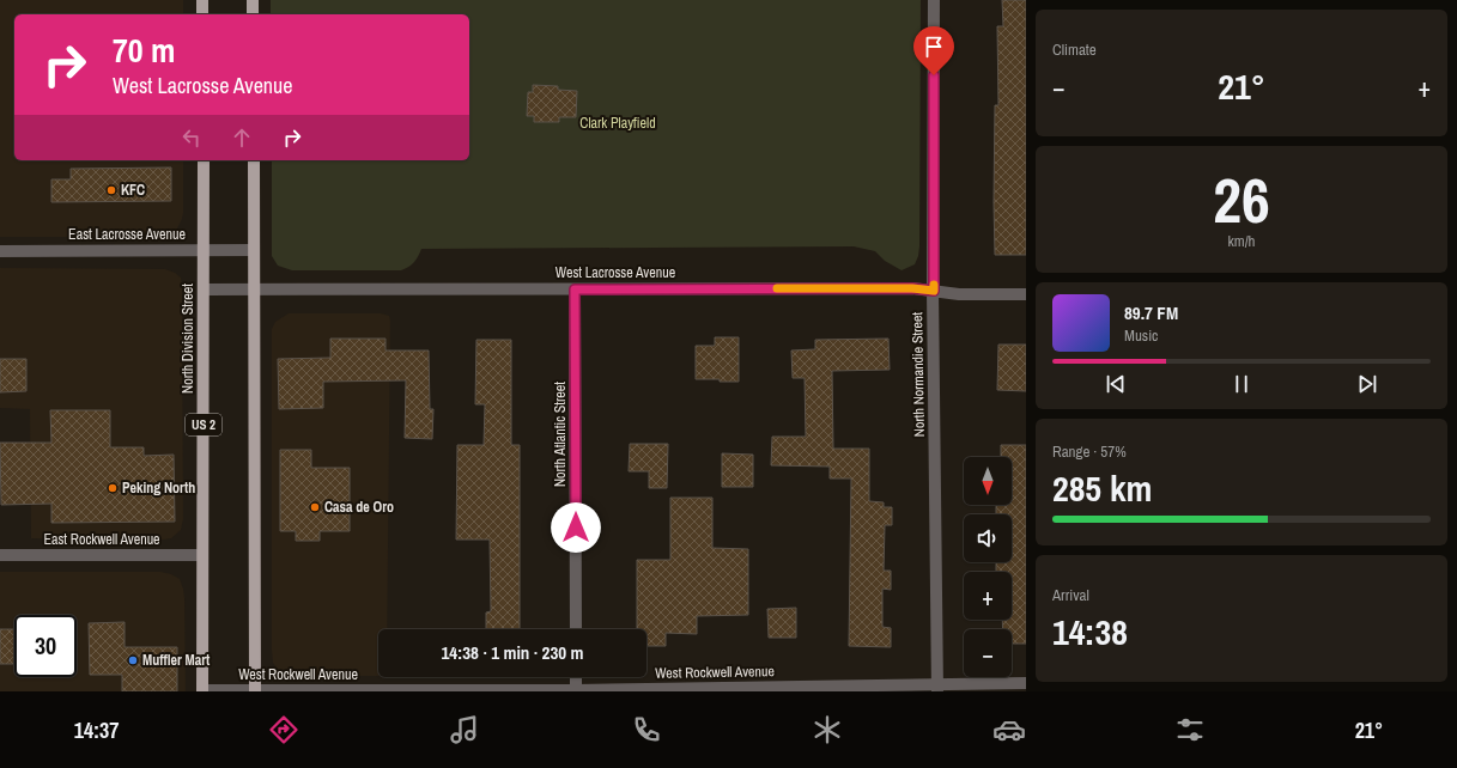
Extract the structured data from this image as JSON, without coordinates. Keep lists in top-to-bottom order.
{
  "streets": {
    "main road": ["North Division Street", "US 2"],
    "street": [
      "East Lacrosse Avenue",
      "West Lacrosse Avenue",
      "North Normandie Street",
      "North Atlantic Street",
      "East Rockwell Avenue",
      "West Rockwell Avenue"
    ]
  },
  "crossings": [
    ["East Lacrosse Avenue", "North Division Street"],
    ["West Lacrosse Avenue", "North Division Street"],
    ["West Lacrosse Avenue", "North Normandie Street"],
    ["West Lacrosse Avenue", "North Atlantic Street"],
    ["North Division Street", "East Rockwell Avenue"],
    ["North Division Street", "West Rockwell Avenue"],
    ["North Normandie Street", "West Rockwell Avenue"]
  ],
  "parks": ["Clark Playfield"],
  "places": [
    "KFC",
    "Peking North",
    "Casa de Oro",
    "Muffler Mart"
  ],
  "north": "bottom",
  "page": {
    "tile": [
      "Climate",
      ["26", "km/h"],
      ["Range · 57%", "285 km"],
      ["Arrival", "14:38"]
    ],
    "turn": ["70 m", "West Lacrosse Avenue"],
    "heat": ["−", "21°", "+"],
    "song": ["89.7 FM", "Music"],
    "map_buttons": ["+", "−"],
    "limit": "30",
    "trip": "14:38 · 1 min · 230 m",
    "tabs": ["14:37", "21°"]
  }
}
